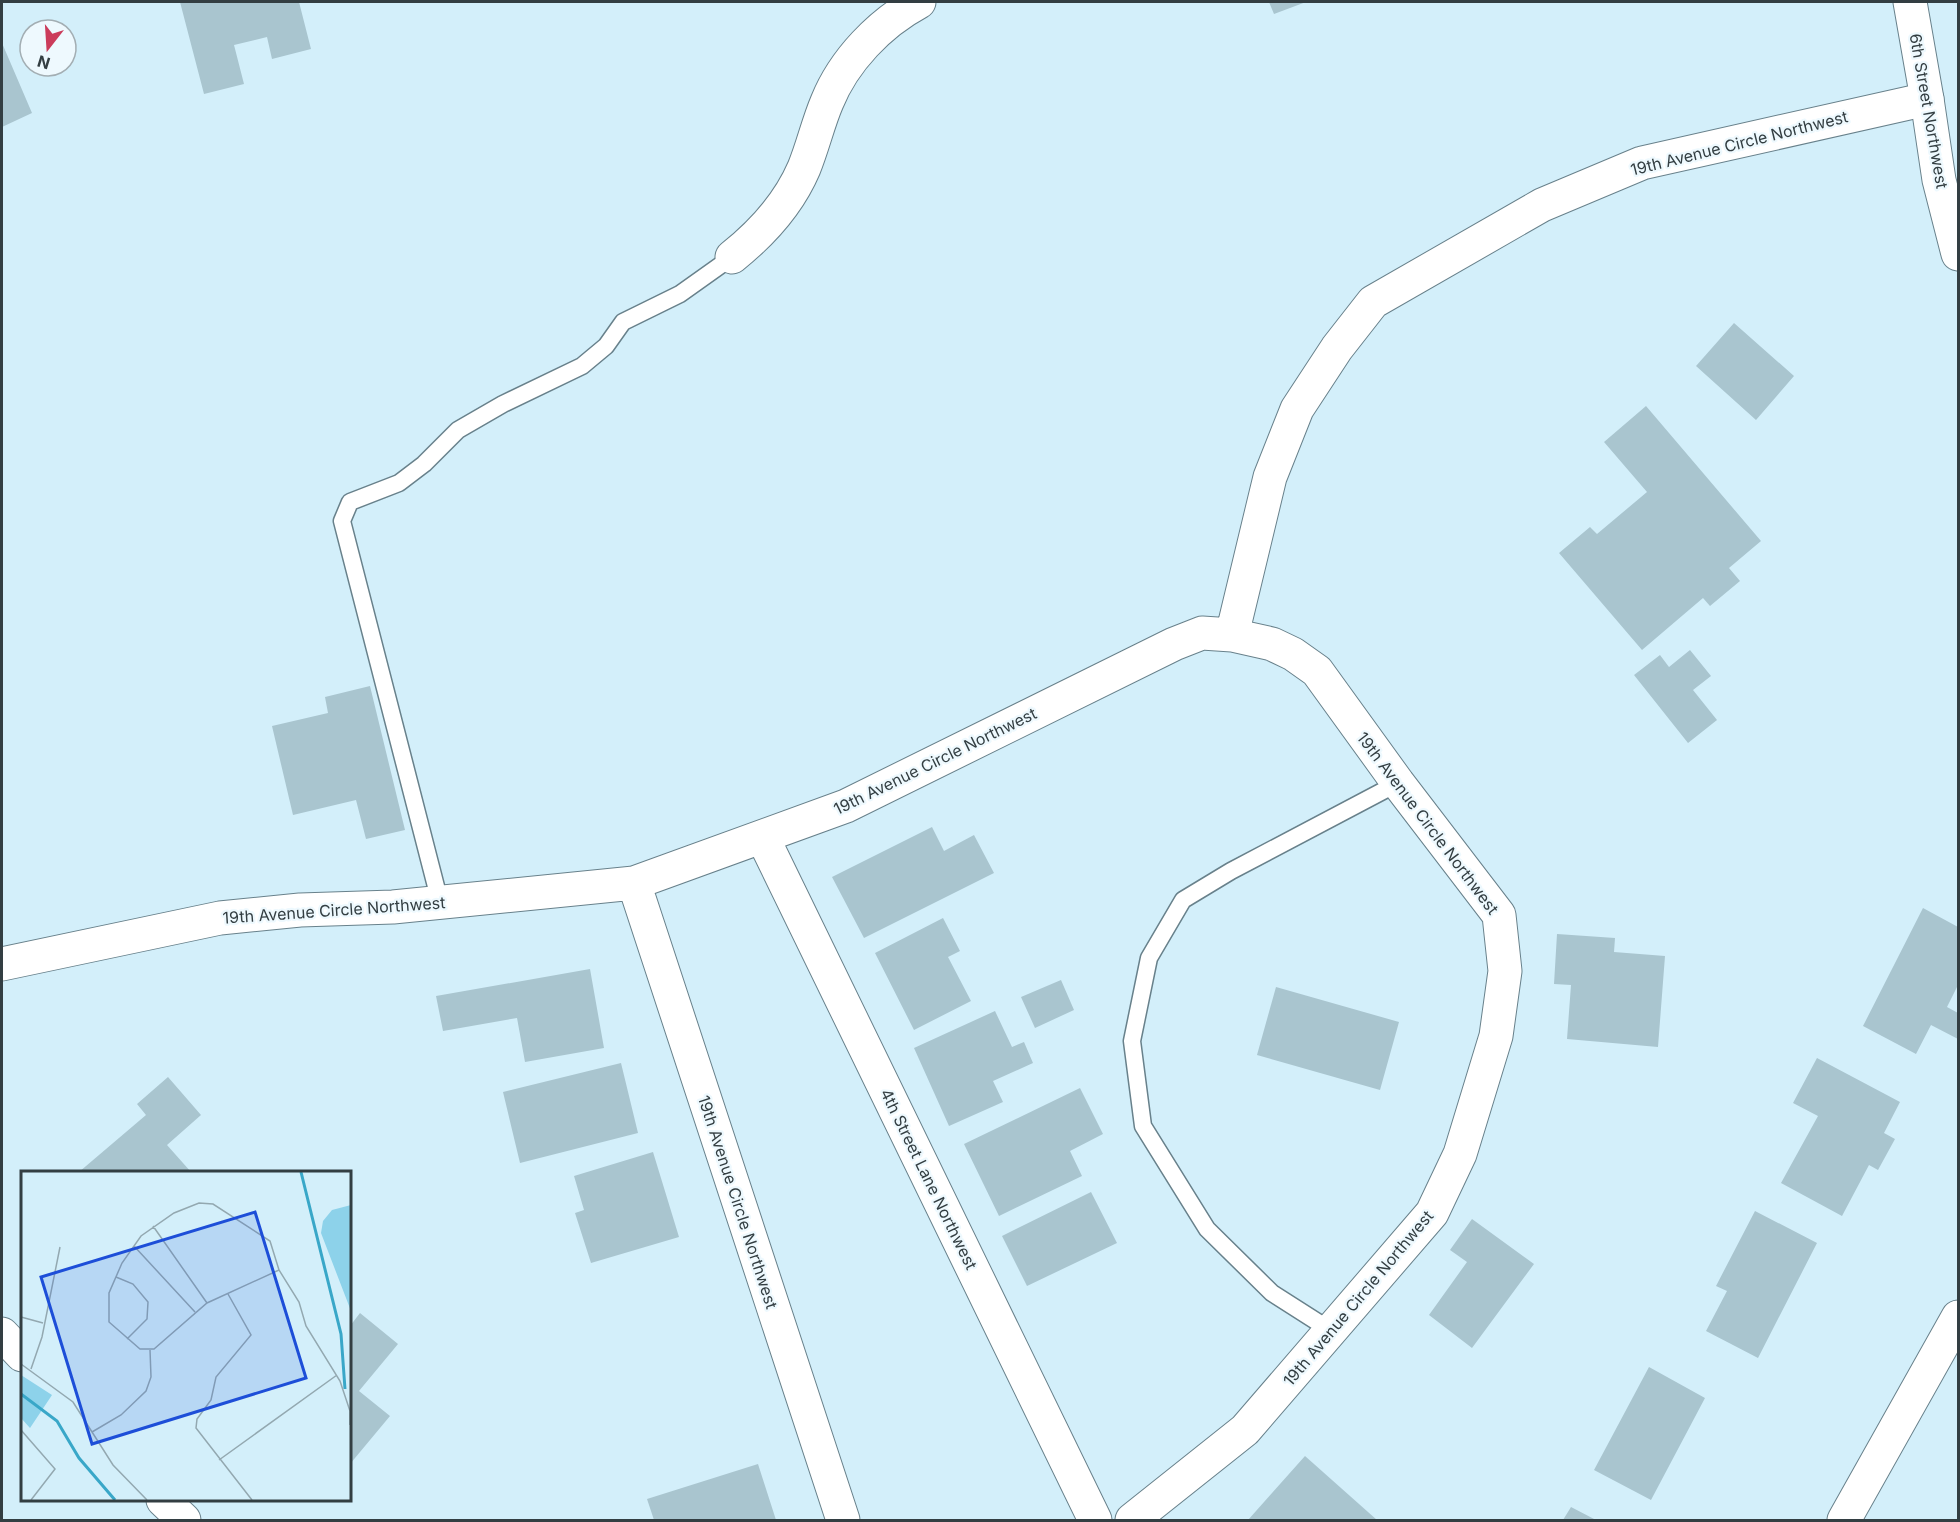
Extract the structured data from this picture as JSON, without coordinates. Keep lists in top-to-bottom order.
{
  "streets": {
    "street": ["6th Street Northwest", "19th Avenue Circle Northwest", "4th Street Lane Northwest"]
  },
  "crossings": [
    ["6th Street Northwest", "19th Avenue Circle Northwest"],
    ["19th Avenue Circle Northwest", "4th Street Lane Northwest"]
  ],
  "north": "bottom"
}
